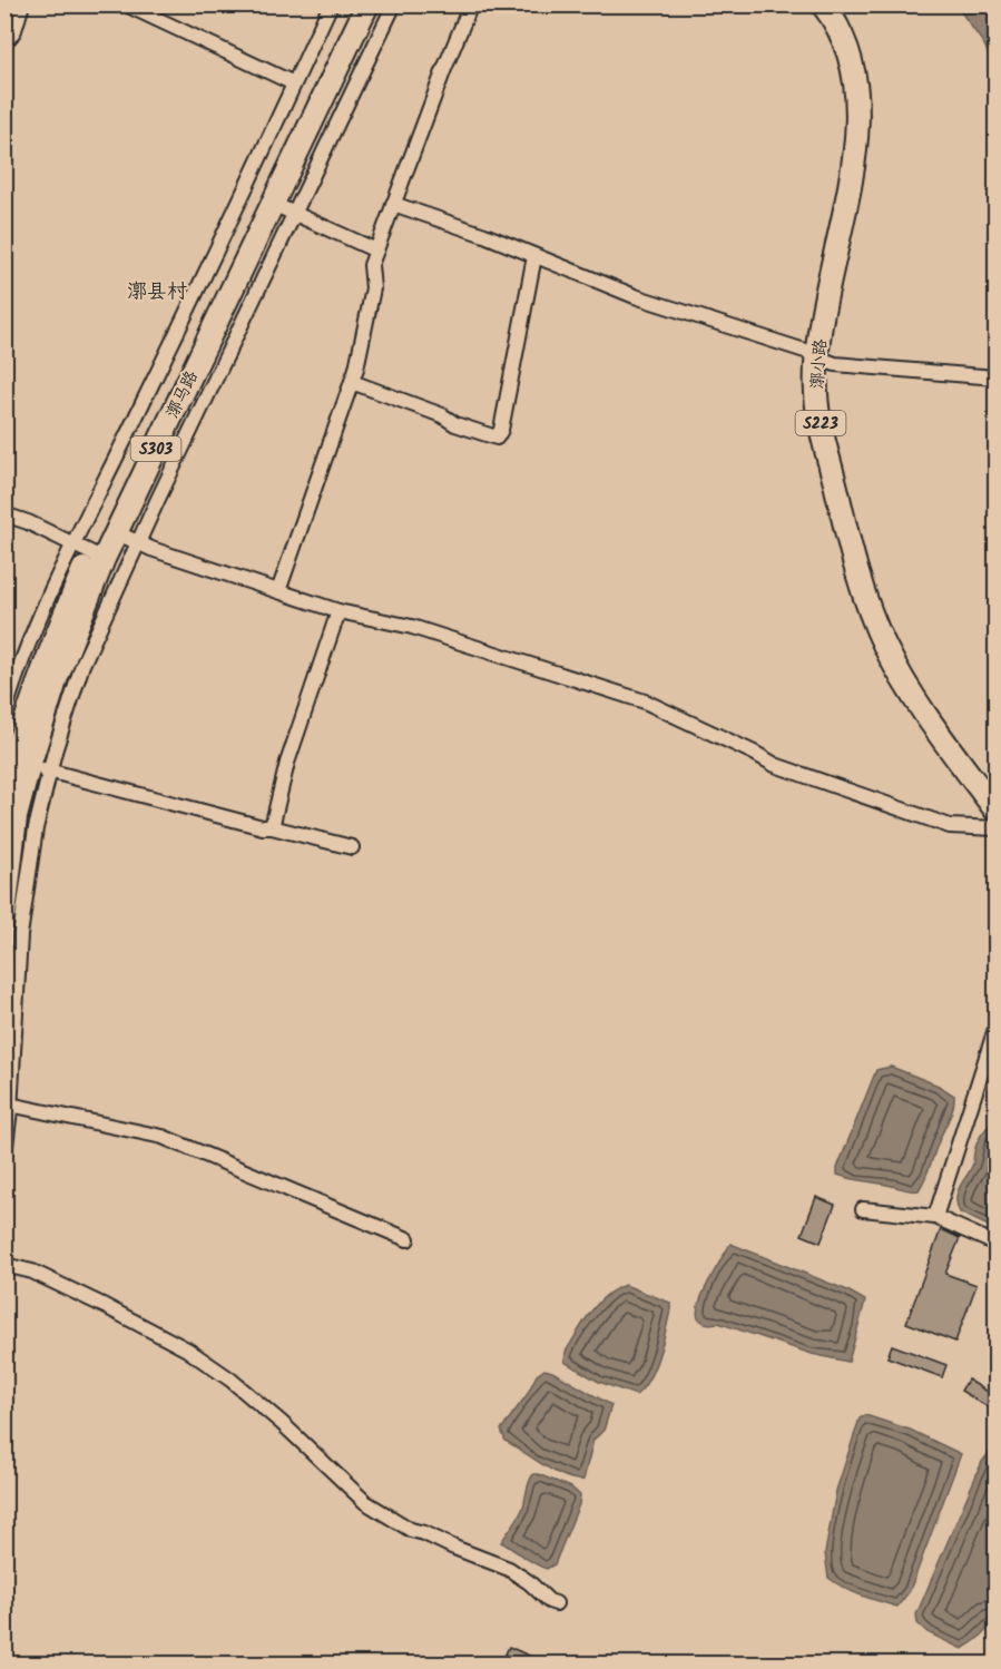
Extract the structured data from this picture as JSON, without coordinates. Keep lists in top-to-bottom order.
{
  "streets": {
    "main road": [
      "漷小路",
      "漷马路",
      "S223",
      "S303"
    ]
  },
  "districts": ["漷县村"]
}
